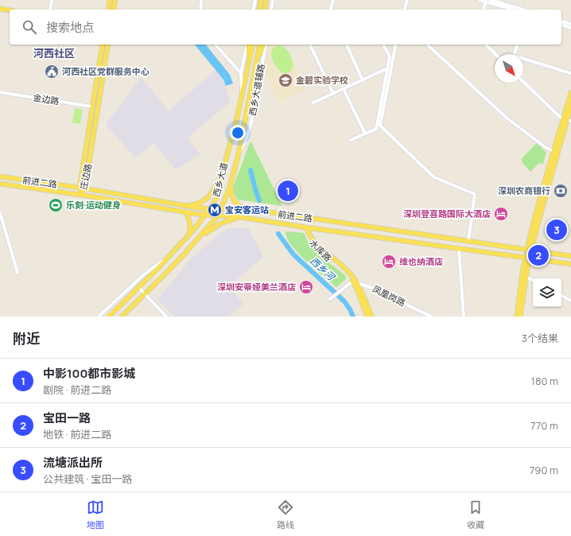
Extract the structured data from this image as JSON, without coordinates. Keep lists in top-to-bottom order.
{
  "streets": {
    "main road": [
      "庄边路",
      "西乡大道",
      "前进二路",
      "水库路"
    ],
    "street": ["西乡大道辅路", "金边路", "凤凰岗路"]
  },
  "crossings": [
    ["西乡大道辅路", "西乡大道"],
    ["金边路", "庄边路"],
    ["庄边路", "前进二路"],
    ["西乡大道", "前进二路"],
    ["前进二路", "水库路"],
    ["水库路", "凤凰岗路"]
  ],
  "districts": ["河西社区"],
  "water": ["西乡河"],
  "places": {
    "public building": ["河西社区党群服务中心"],
    "school or university": ["金碧实验学校"],
    "bank": ["深圳农商银行"],
    "sports": ["乐刻·运动健身"],
    "metro station": ["宝安客运站"],
    "hotel": ["深圳登喜路国际大酒店", "维也纳酒店", "深圳安蒂娅美兰酒店"]
  },
  "north": "bottom right",
  "page": {
    "search": "搜索地点",
    "pins": ["1", "3", "2"],
    "heading": ["附近", "3个结果"],
    "list": [
      {
        "mark": "1",
        "name": "中影100都市影城",
        "note": "剧院 · 前进二路",
        "value": "180 m"
      },
      {
        "mark": "2",
        "name": "宝田一路",
        "note": "地铁 · 前进二路",
        "value": "770 m"
      },
      {
        "mark": "3",
        "name": "流塘派出所",
        "note": "公共建筑 · 宝田一路",
        "value": "790 m"
      }
    ],
    "nav": ["地图", "路线", "收藏"]
  }
}
